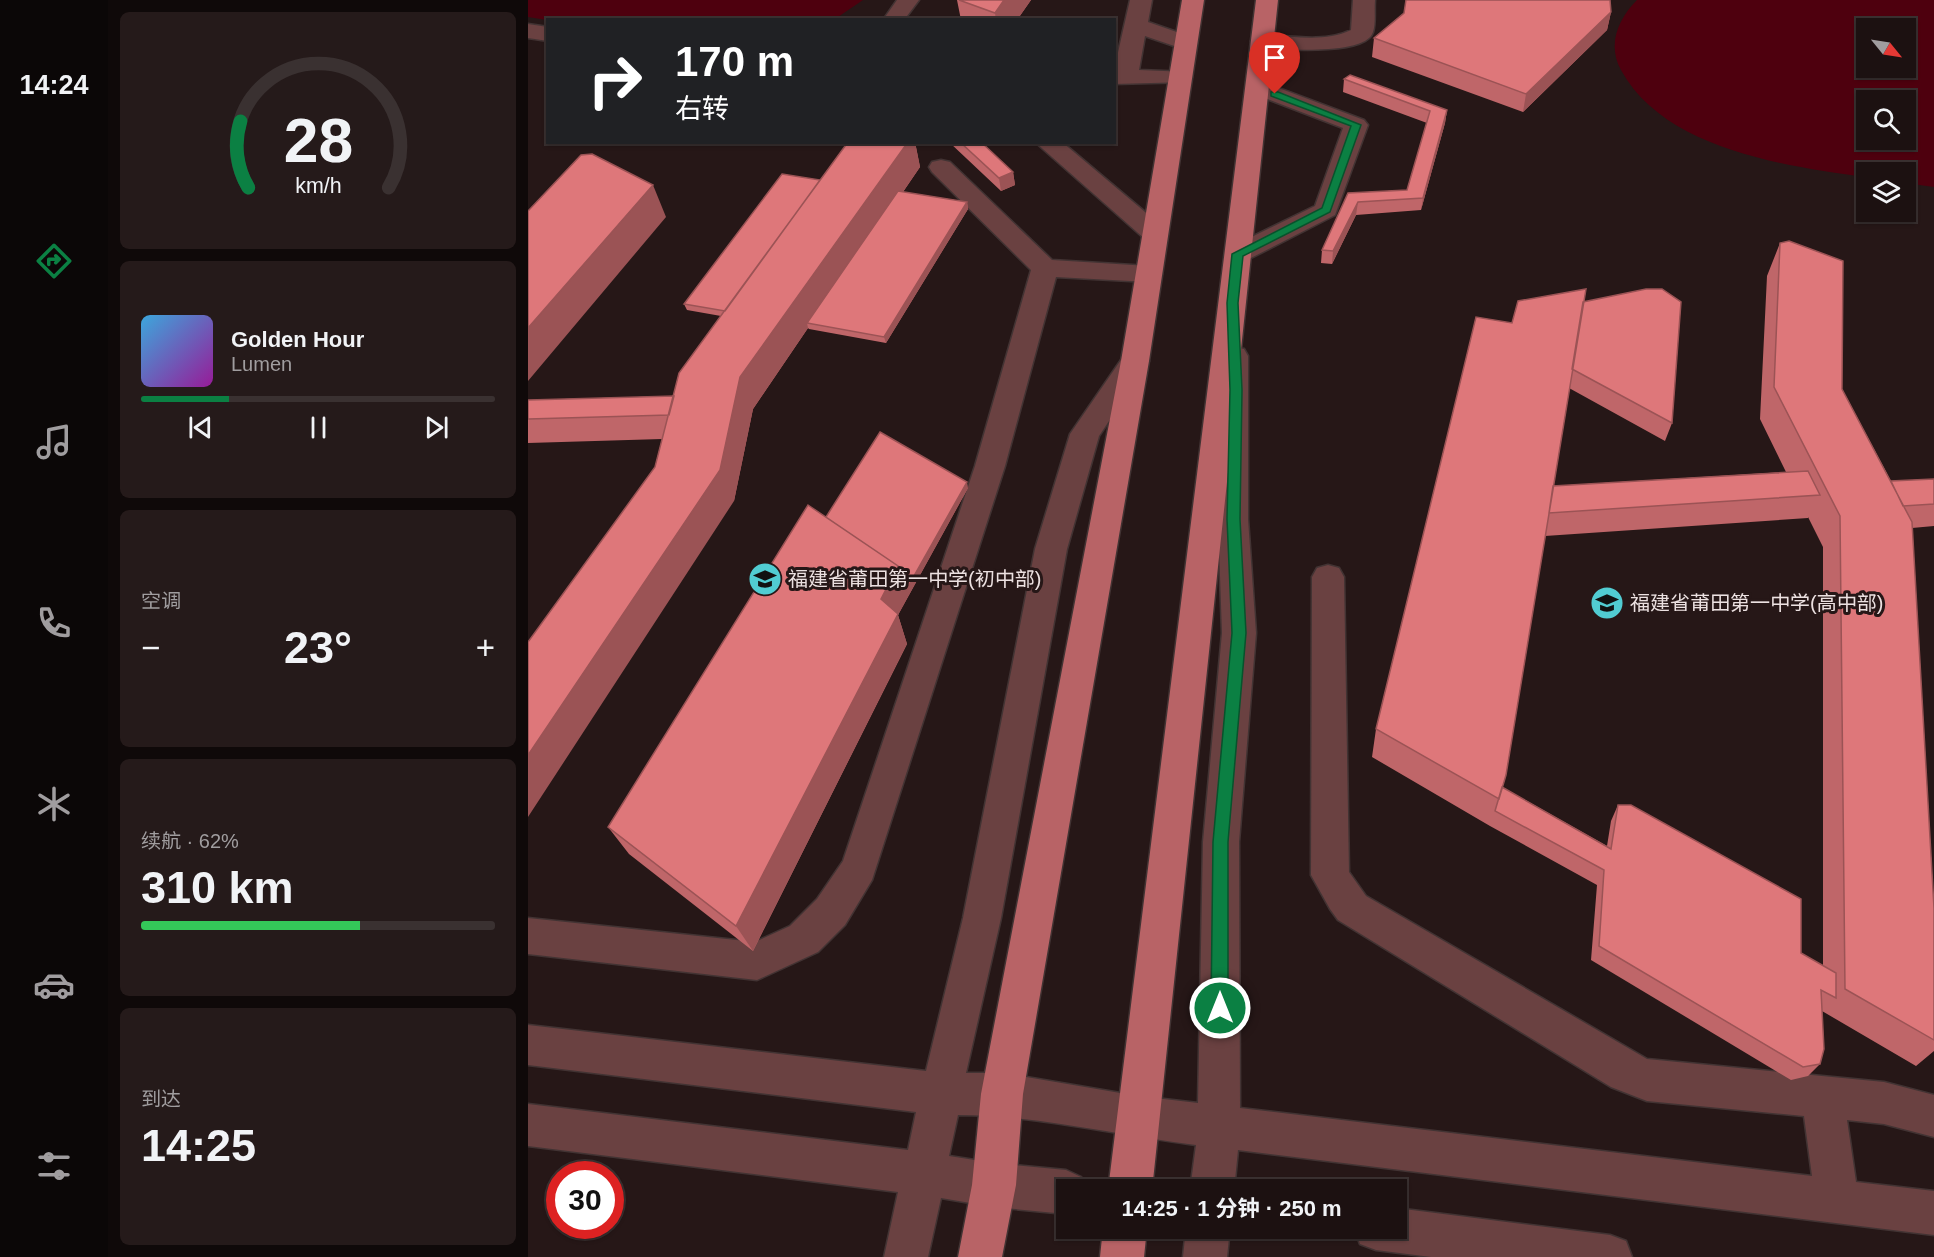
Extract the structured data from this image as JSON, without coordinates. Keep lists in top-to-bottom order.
{
  "places": {
    "school or university": ["福建省莆田第一中学(初中部)", "福建省莆田第一中学(高中部)"]
  },
  "north": "bottom right",
  "page": {
    "tabs": "14:24",
    "turn": ["170 m", "右转"],
    "song": ["Golden Hour", "Lumen"],
    "tile": [
      "空调",
      ["续航 · 62%", "310 km"],
      ["到达", "14:25"]
    ],
    "heat": ["−", "23°", "+"],
    "limit": "30",
    "trip": "14:25 · 1 分钟 · 250 m",
    "gauge": ["28", "km/h"]
  }
}
